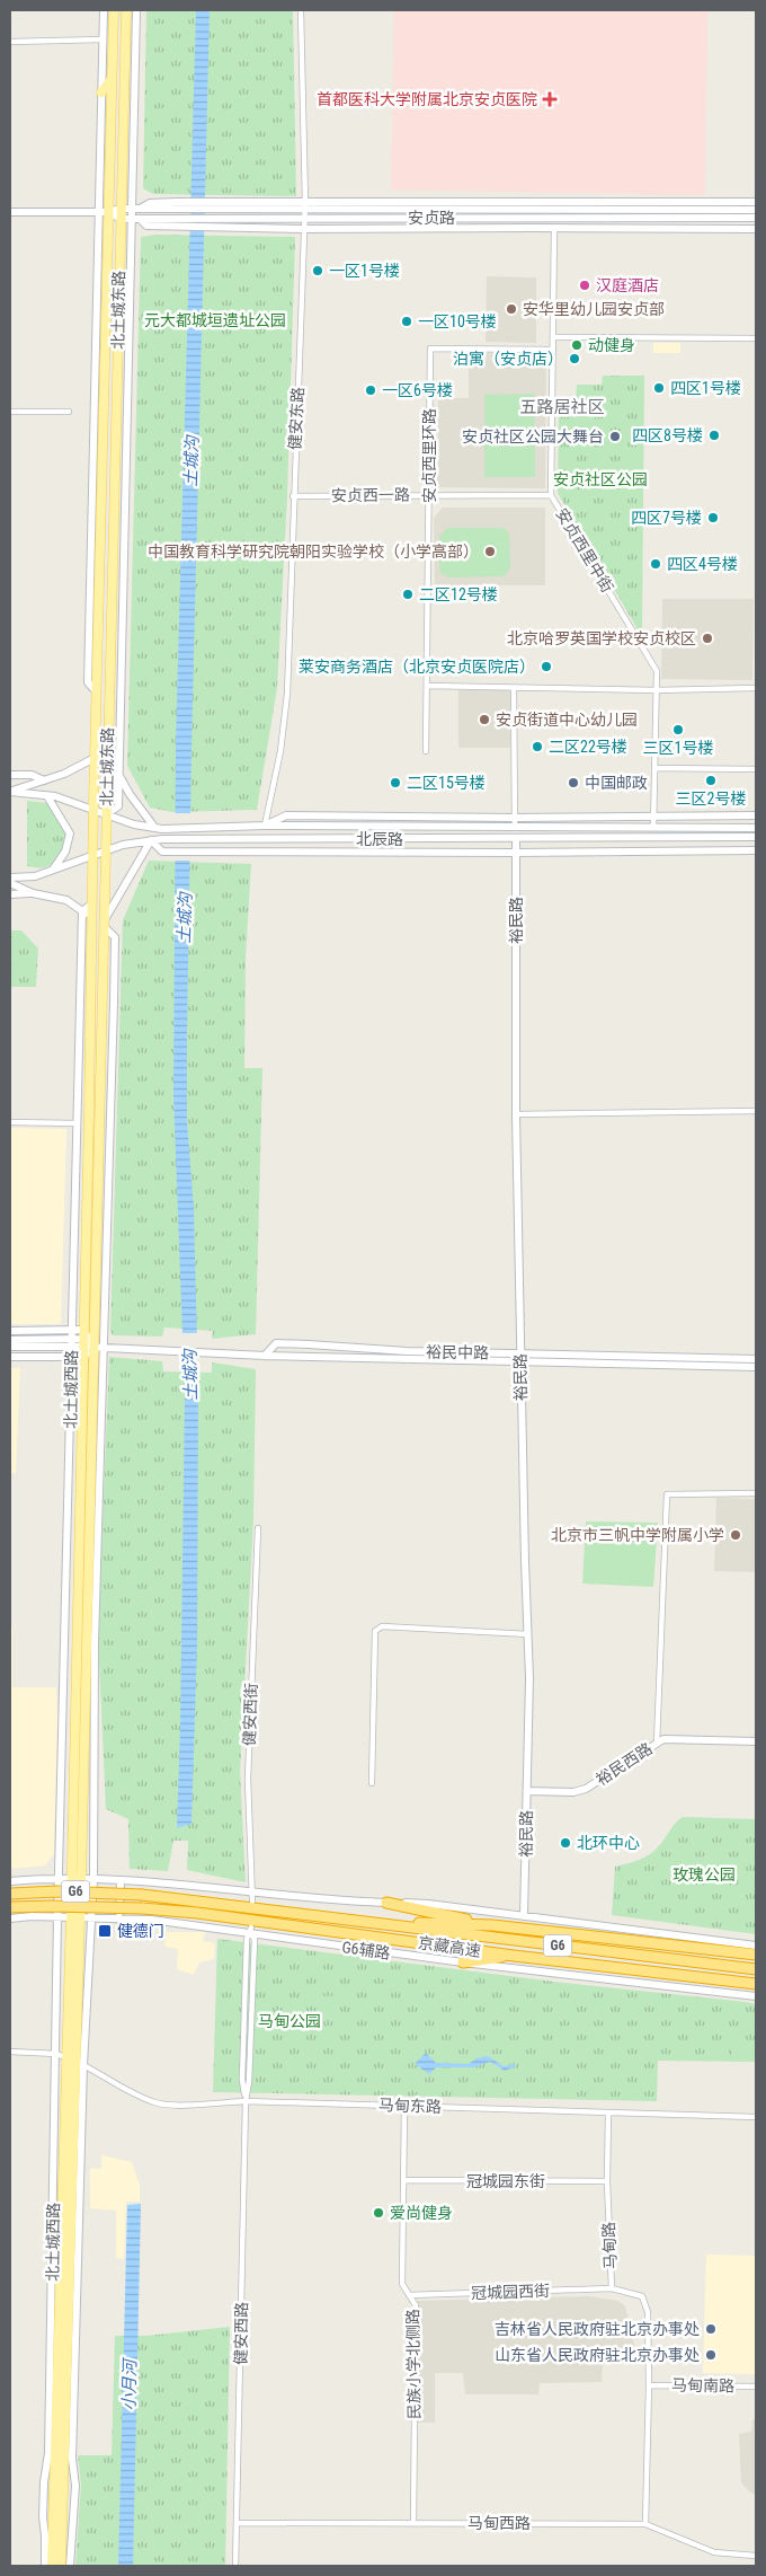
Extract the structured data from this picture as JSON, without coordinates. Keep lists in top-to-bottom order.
{
  "streets": {
    "highway": ["G6", "京藏高速"],
    "main road": ["北土城东路", "北土城西路"],
    "street": [
      "安贞路",
      "健安东路",
      "安贞西里环路",
      "安贞西一路",
      "安贞西里中街",
      "北辰路",
      "裕民路",
      "裕民中路",
      "健安西街",
      "裕民西路",
      "G6辅路",
      "马甸东路",
      "冠城园东街",
      "马甸路",
      "冠城园西街",
      "健安西路",
      "民族小学北侧路",
      "马甸南路",
      "马甸西路"
    ]
  },
  "crossings": [
    ["安贞路", "北土城东路"],
    ["安贞路", "健安东路"],
    ["安贞路", "安贞西里中街"],
    ["北土城东路", "北辰路"],
    ["北土城东路", "北土城西路"],
    ["健安东路", "安贞西一路"],
    ["健安东路", "北辰路"],
    ["安贞西里环路", "安贞西一路"],
    ["安贞西里环路", "安贞西里中街"],
    ["安贞西一路", "安贞西里中街"],
    ["安贞西里中街", "北辰路"],
    ["北辰路", "裕民路"],
    ["北辰路", "北土城西路"],
    ["裕民路", "裕民中路"],
    ["裕民路", "裕民西路"],
    ["裕民中路", "北土城西路"],
    ["北土城西路", "G6辅路"],
    ["北土城西路", "马甸东路"],
    ["G6辅路", "健安西路"],
    ["马甸东路", "马甸路"],
    ["马甸东路", "健安西路"],
    ["马甸东路", "民族小学北侧路"],
    ["冠城园东街", "马甸路"],
    ["冠城园东街", "民族小学北侧路"],
    ["马甸路", "冠城园西街"],
    ["马甸路", "马甸南路"],
    ["马甸路", "马甸西路"],
    ["冠城园西街", "民族小学北侧路"],
    ["健安西路", "马甸西路"],
    ["民族小学北侧路", "马甸西路"]
  ],
  "districts": ["五路居社区"],
  "water": ["土城沟", "小月河"],
  "parks": [
    "元大都城垣遗址公园",
    "安贞社区公园",
    "玫瑰公园",
    "马甸公园"
  ],
  "places": {
    "health": ["首都医科大学附属北京安贞医院"],
    "other": [
      "一区1号楼",
      "汉庭酒店",
      "安华里幼儿园安贞部",
      "一区10号楼",
      "动健身",
      "泊寓（安贞店）",
      "四区1号楼",
      "一区6号楼",
      "四区8号楼",
      "安贞社区公园大舞台",
      "四区7号楼",
      "中国教育科学研究院朝阳实验学校（小学高部）",
      "四区4号楼",
      "二区12号楼",
      "北京哈罗英国学校安贞校区",
      "莱安商务酒店（北京安贞医院店）",
      "安贞街道中心幼儿园",
      "三区1号楼",
      "二区22号楼",
      "三区2号楼",
      "二区15号楼",
      "中国邮政",
      "北京市三帆中学附属小学",
      "北环中心",
      "爱尚健身",
      "吉林省人民政府驻北京办事处",
      "山东省人民政府驻北京办事处"
    ],
    "transit": ["健德门"]
  }
}
